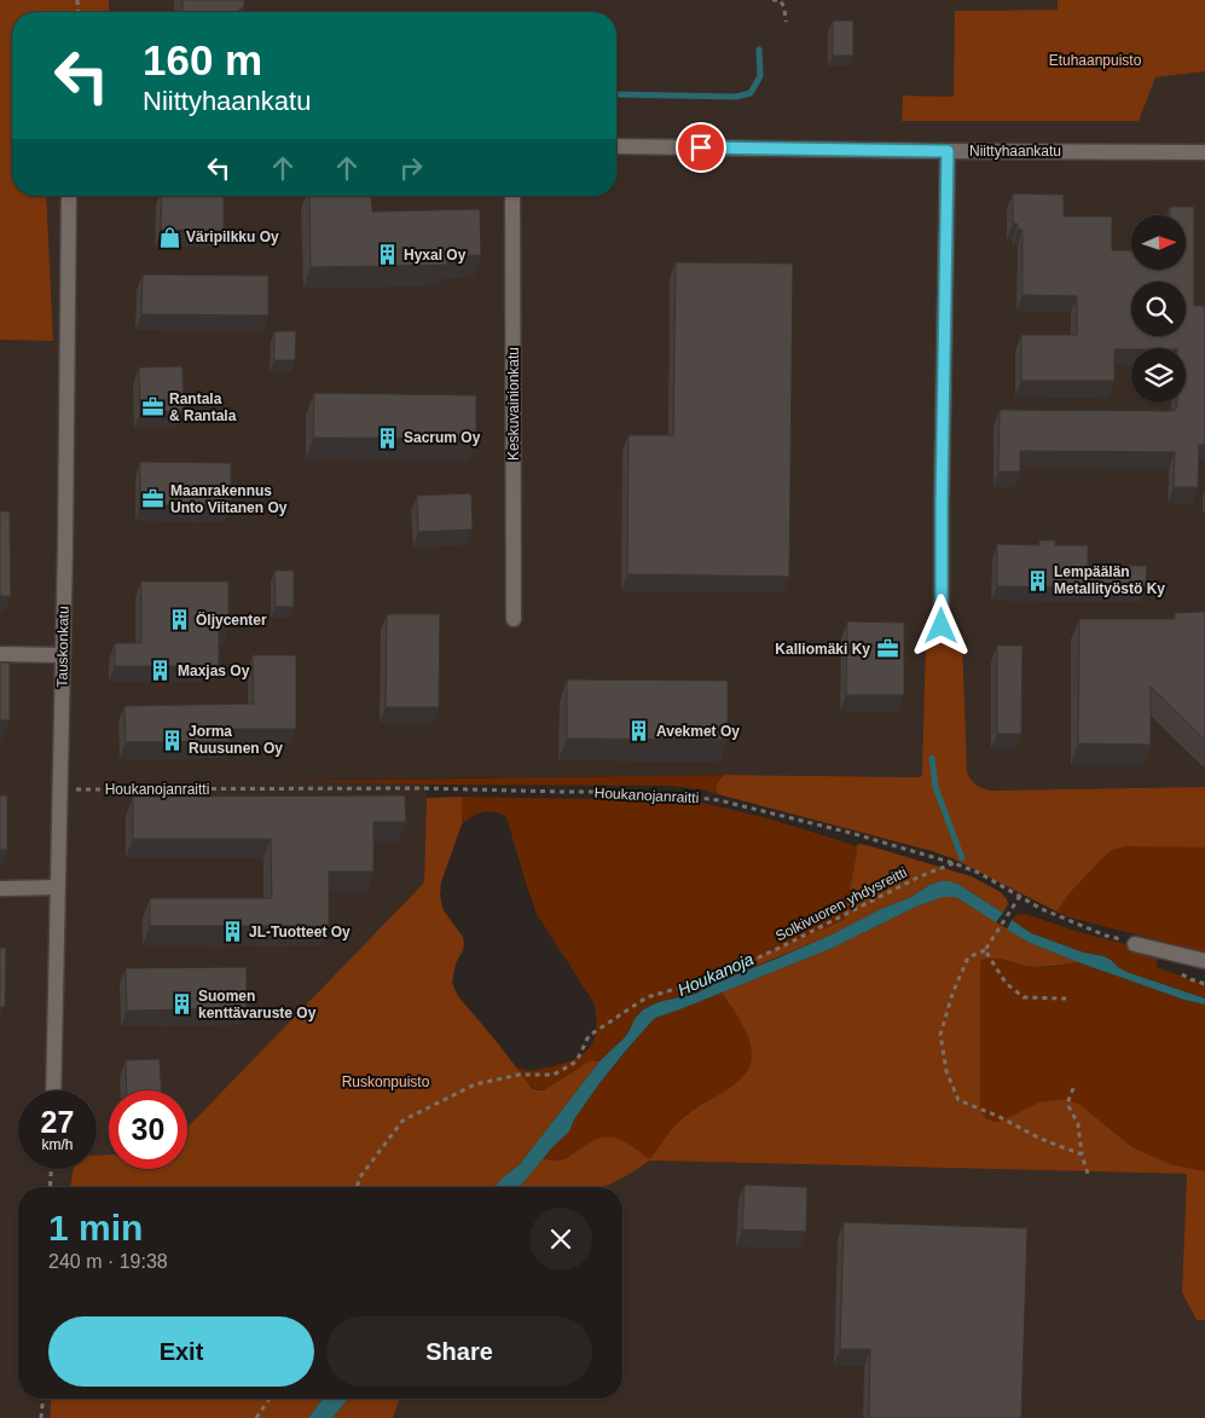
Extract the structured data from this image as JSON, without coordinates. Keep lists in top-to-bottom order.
{
  "streets": {
    "street": ["Niittyhaankatu", "Keskuvainionkatu", "Tauskonkatu"],
    "path": ["Houkanojanraitti", "Solkivuoren yhdysreitti"]
  },
  "crossings": [
    ["Tauskonkatu", "Houkanojanraitti"],
    ["Houkanojanraitti", "Solkivuoren yhdysreitti"]
  ],
  "water": ["Houkanoja"],
  "parks": ["Etuhaanpuisto", "Ruskonpuisto"],
  "places": {
    "shop": ["Väripilkku Oy"],
    "building": [
      "Hyxal Oy",
      "Sacrum Oy",
      "Lempäälän Metallityöstö Ky",
      "Öljycenter",
      "Maxjas Oy",
      "Avekmet Oy",
      "Jorma Ruusunen Oy",
      "JL-Tuotteet Oy",
      "Suomen kenttävaruste Oy"
    ],
    "office": ["Rantala & Rantala", "Maanrakennus Unto Viitanen Oy", "Kalliomäki Ky"]
  },
  "north": "right",
  "page": {
    "turn": ["160 m", "Niittyhaankatu"],
    "speed": "27 km/h",
    "limit": "30",
    "heading": ["1 min", "240 m · 19:38"],
    "buttons": ["Exit", "Share"]
  }
}
